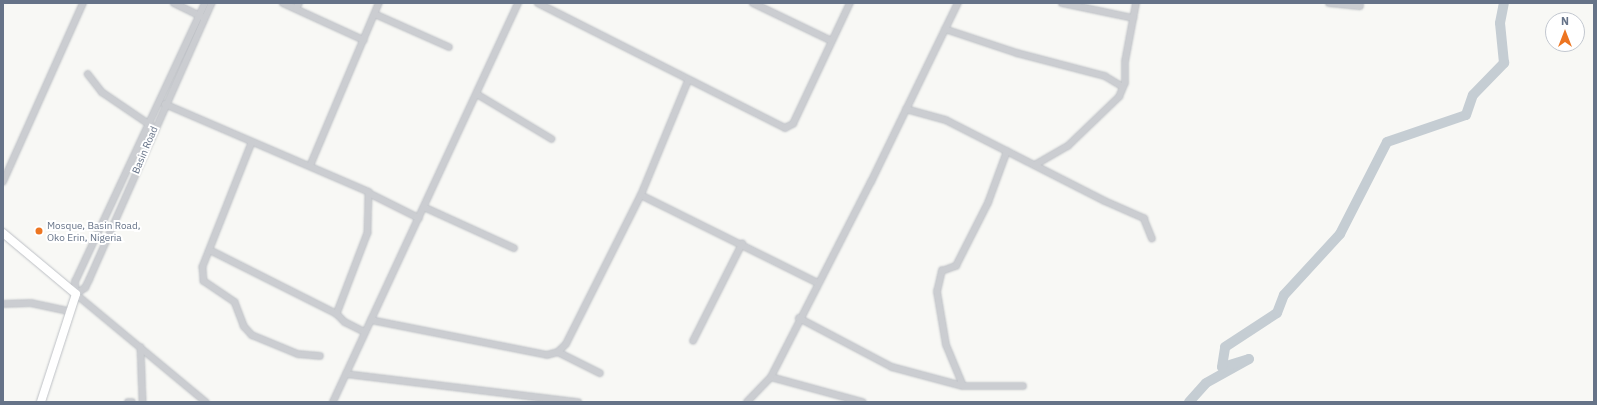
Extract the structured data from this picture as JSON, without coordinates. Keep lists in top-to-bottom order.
{
  "streets": {
    "street": ["Basin Road"]
  },
  "places": ["Mosque, Basin Road, Oko Erin, Nigeria"],
  "north": "top"
}
